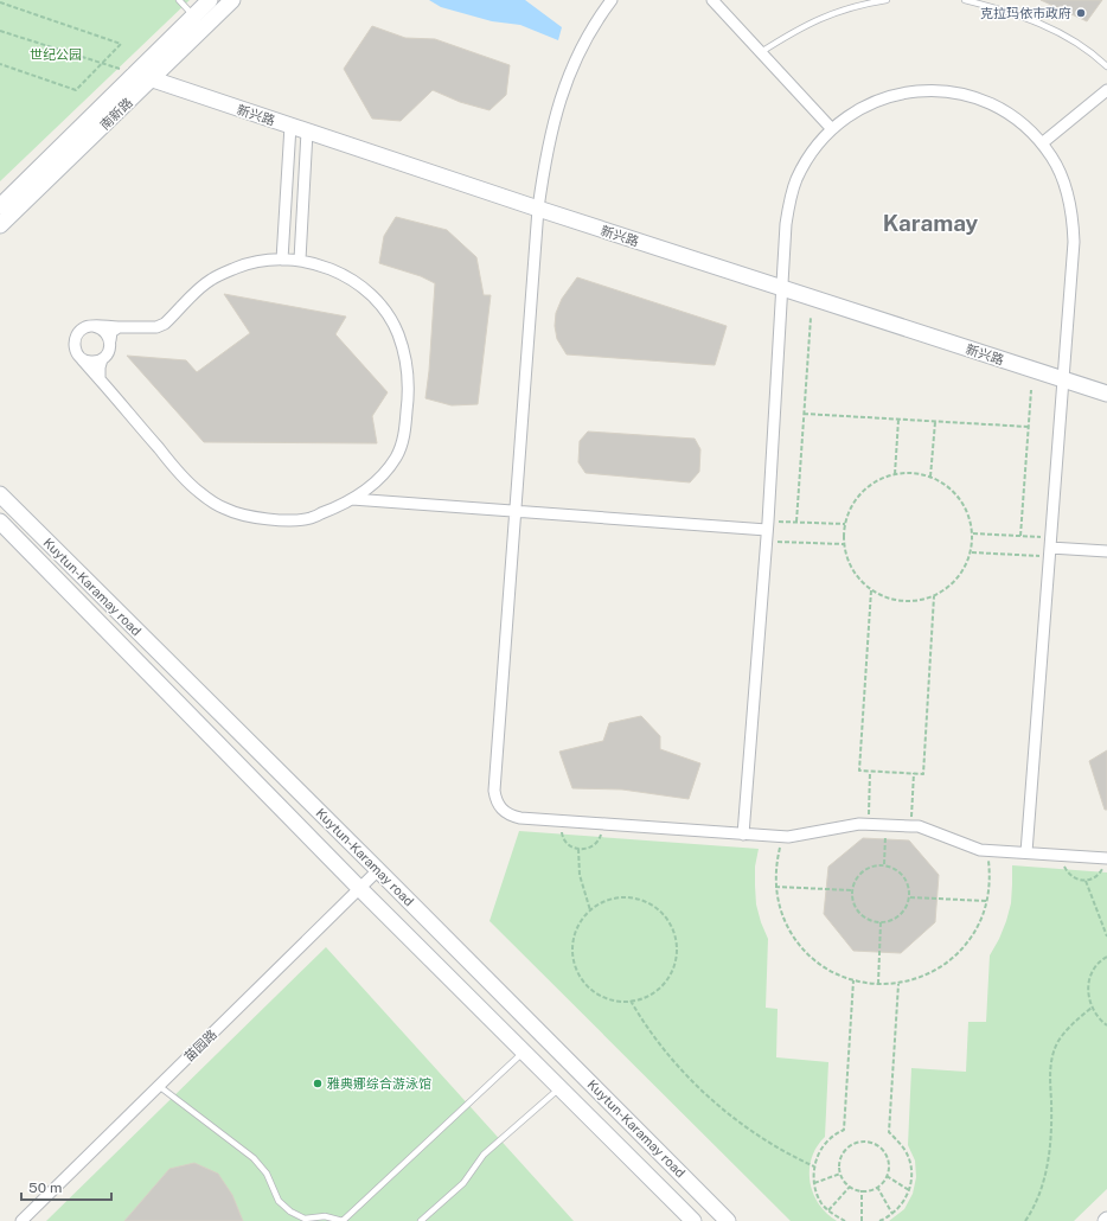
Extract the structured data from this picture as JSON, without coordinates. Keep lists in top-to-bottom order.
{
  "streets": {
    "main road": ["南新路", "新兴路", "Kuytun-Karamay road"],
    "street": ["苗园路"]
  },
  "crossings": [
    ["南新路", "新兴路"],
    ["Kuytun-Karamay road", "苗园路"]
  ],
  "districts": ["Karamay"],
  "parks": ["世纪公园"],
  "places": ["克拉玛依市政府", "雅典娜综合游泳馆"],
  "scale_bar": "50 m"
}
